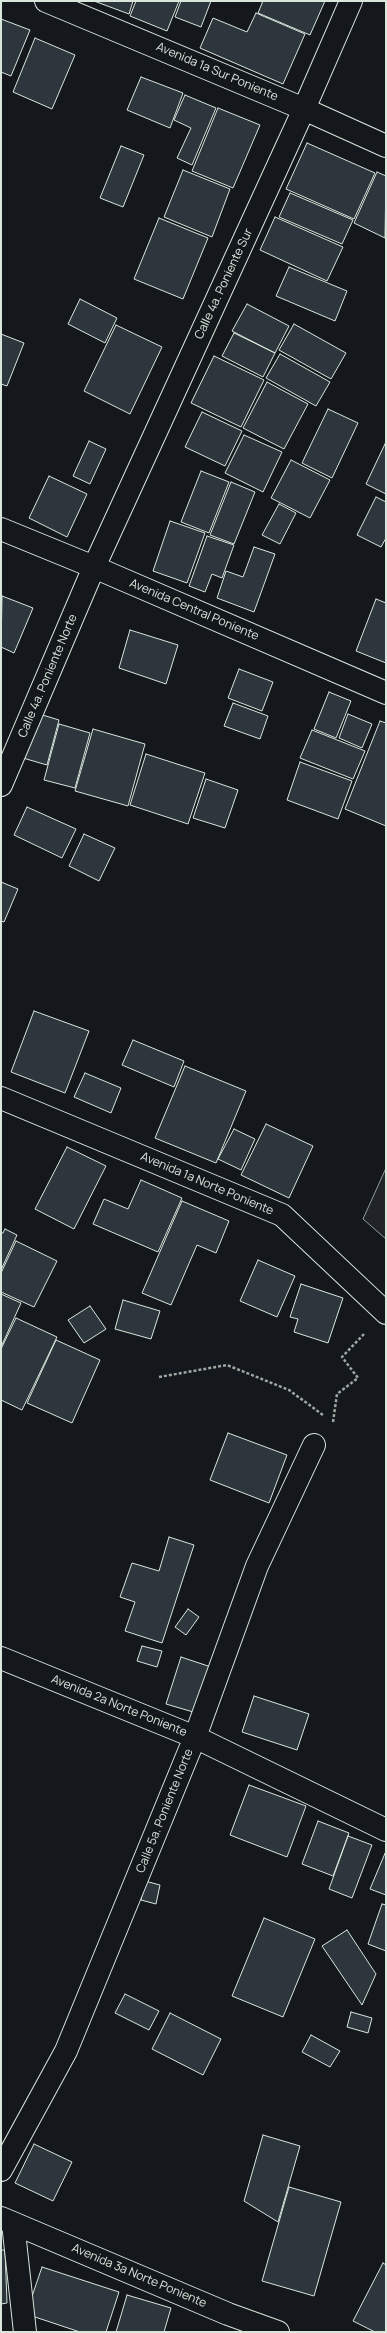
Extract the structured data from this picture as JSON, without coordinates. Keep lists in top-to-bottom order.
{
  "streets": {
    "street": [
      "Avenida 1a Sur Poniente",
      "Calle 4a. Poniente Sur",
      "Avenida Central Poniente",
      "Calle 4a. Poniente Norte",
      "Avenida 1a Norte Poniente",
      "Avenida 2a Norte Poniente",
      "Calle 5a. Poniente Norte",
      "Avenida 3a Norte Poniente"
    ]
  },
  "crossings": [
    ["Avenida 1a Sur Poniente", "Calle 4a. Poniente Sur"],
    ["Calle 4a. Poniente Sur", "Avenida Central Poniente"],
    ["Calle 4a. Poniente Sur", "Calle 4a. Poniente Norte"],
    ["Avenida Central Poniente", "Calle 4a. Poniente Norte"],
    ["Avenida 2a Norte Poniente", "Calle 5a. Poniente Norte"]
  ]
}
